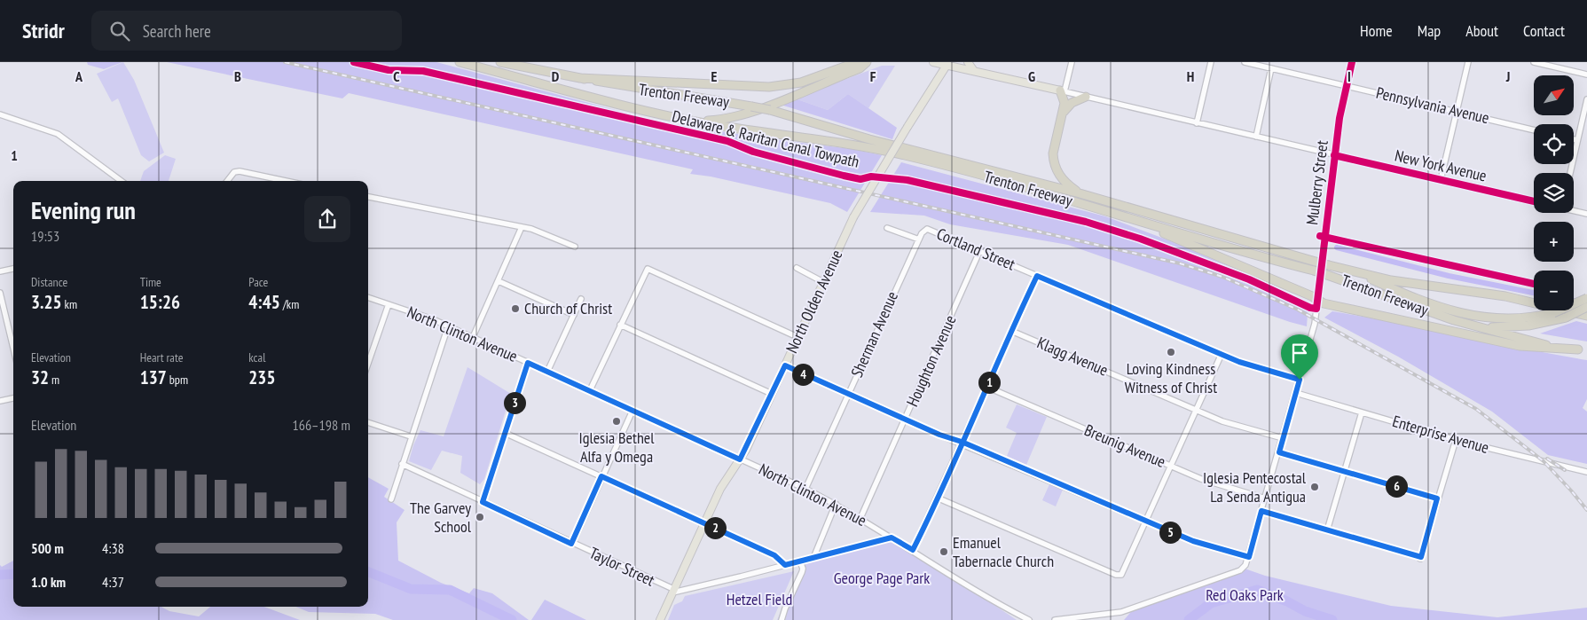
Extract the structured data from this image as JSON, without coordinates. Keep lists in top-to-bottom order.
{
  "streets": {
    "highway": ["Trenton Freeway"],
    "main road": ["New York Avenue", "North Olden Avenue"],
    "street": [
      "Pennsylvania Avenue",
      "Mulberry Street",
      "Cortland Street",
      "North Clinton Avenue",
      "Sherman Avenue",
      "Klagg Avenue",
      "Houghton Avenue",
      "Enterprise Avenue",
      "Breunig Avenue",
      "Taylor Street"
    ],
    "cycle path": ["Delaware & Raritan Canal Towpath"]
  },
  "crossings": [
    ["Pennsylvania Avenue", "Mulberry Street"],
    ["New York Avenue", "Mulberry Street"],
    ["New York Avenue", "North Olden Avenue"],
    ["Mulberry Street", "Cortland Street"],
    ["Mulberry Street", "Klagg Avenue"],
    ["Mulberry Street", "Enterprise Avenue"],
    ["Mulberry Street", "Breunig Avenue"],
    ["Cortland Street", "Sherman Avenue"],
    ["Cortland Street", "Houghton Avenue"],
    ["North Olden Avenue", "North Clinton Avenue"],
    ["North Olden Avenue", "Taylor Street"],
    ["North Clinton Avenue", "Sherman Avenue"],
    ["North Clinton Avenue", "Houghton Avenue"]
  ],
  "parks": ["George Page Park", "Red Oaks Park", "Hetzel Field"],
  "places": [
    "Church of Christ",
    "Loving Kindness Witness of Christ",
    "Iglesia Bethel Alfa y Omega",
    "Iglesia Pentecostal La Senda Antigua",
    "The Garvey School",
    "Emanuel Tabernacle Church"
  ],
  "north": "top right",
  "page": {
    "header": "Stridr",
    "search": "Search here",
    "nav": [
      "Home",
      "Map",
      "About",
      "Contact"
    ],
    "map_buttons": ["+", "−"],
    "heading": ["Evening run", "19:53"],
    "stats": [
      ["Distance", "3.25 km"],
      ["Time", "15:26"],
      ["Pace", "4:45 /km"],
      ["Elevation", "32 m"],
      ["Heart rate", "137 bpm"],
      ["kcal", "235"]
    ],
    "pins": [
      "4",
      "1",
      "3",
      "6",
      "2",
      "5"
    ],
    "chart": ["Elevation", "166–198 m"],
    "list": [
      {
        "name": "500 m",
        "note": "4:38"
      },
      {
        "name": "1.0 km",
        "note": "4:37"
      }
    ]
  },
  "grid": {
    "columns": [
      "A",
      "B",
      "C",
      "D",
      "E",
      "F",
      "G",
      "H",
      "I",
      "J"
    ],
    "rows": ["1"]
  }
}
